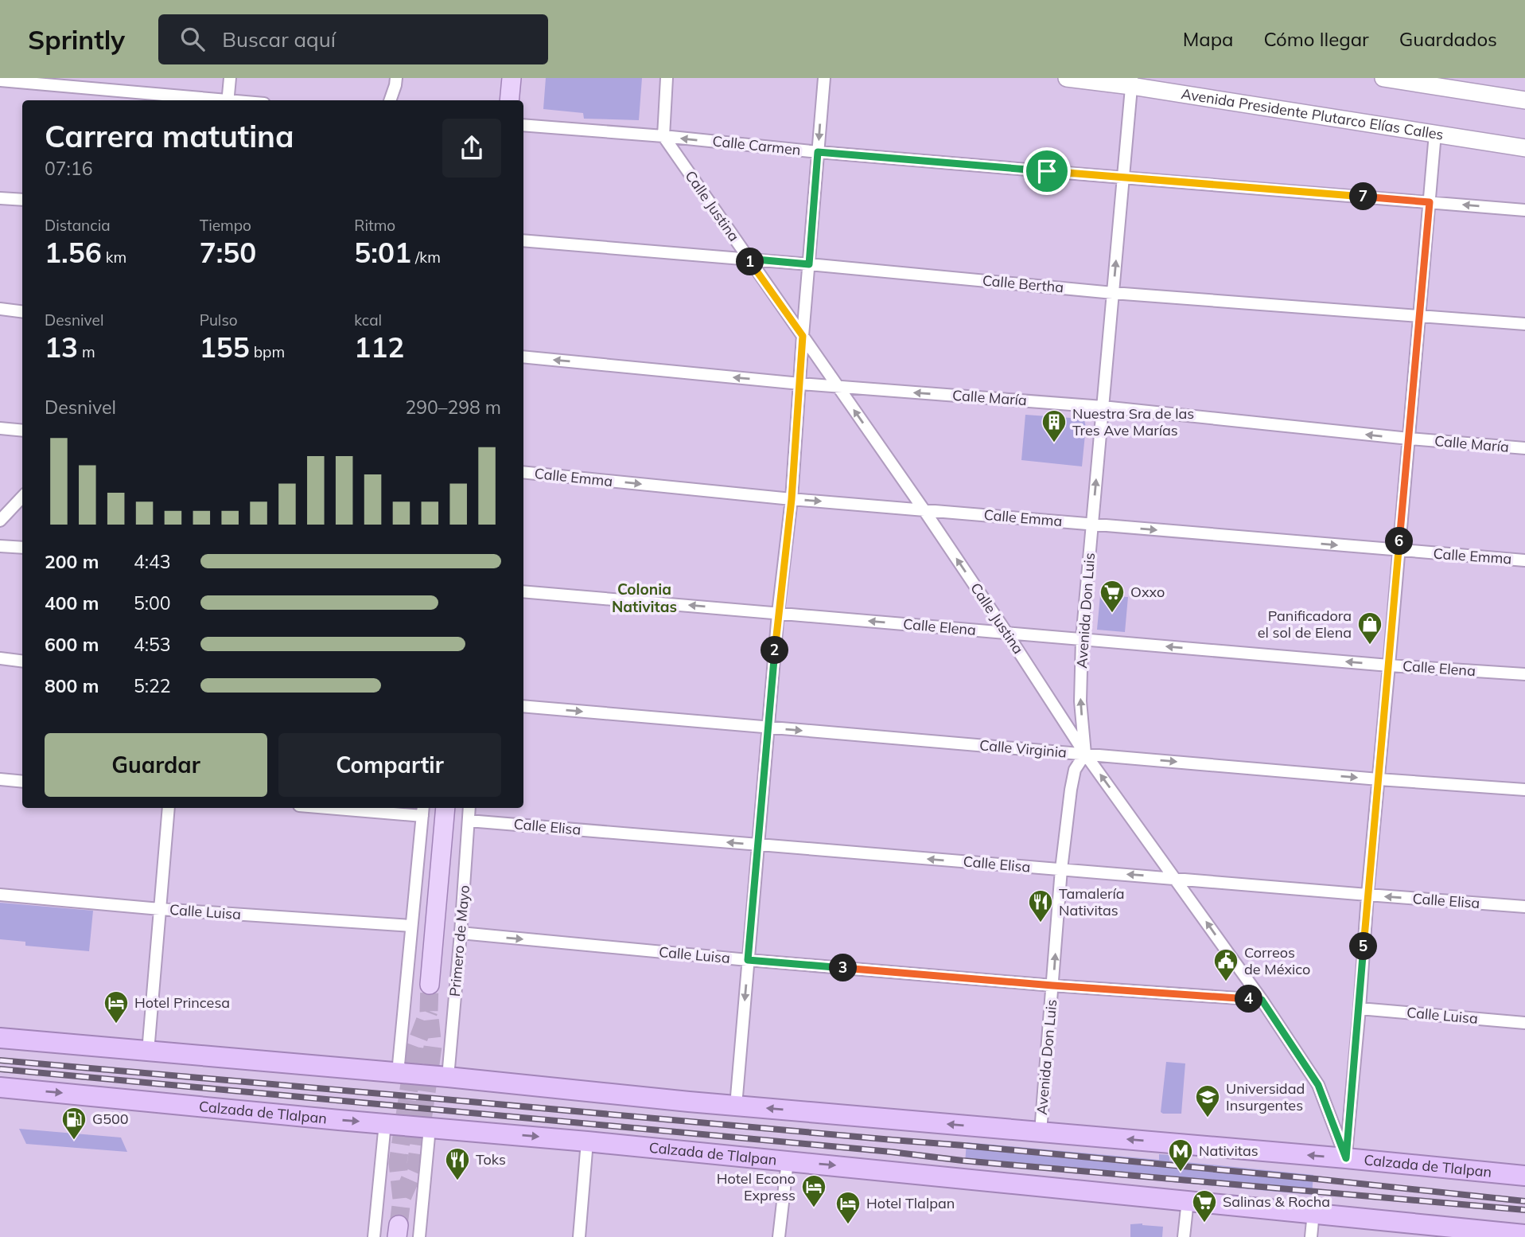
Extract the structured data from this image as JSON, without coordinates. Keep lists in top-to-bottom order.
{
  "streets": {
    "highway": ["Calzada de Tlalpan"],
    "main road": ["Avenida Presidente Plutarco Elías Calles"],
    "street": [
      "Calle Carmen",
      "Calle Justina",
      "Calle Bertha",
      "Calle María",
      "Calle Emma",
      "Avenida Don Luis",
      "Calle Elena",
      "Calle Virginia",
      "Calle Elisa",
      "Calle Luisa",
      "Primero de Mayo"
    ]
  },
  "crossings": [
    ["Avenida Presidente Plutarco Elías Calles", "Avenida Don Luis"],
    ["Calle Carmen", "Calle Justina"],
    ["Calle Carmen", "Avenida Don Luis"],
    ["Calle Justina", "Calle Bertha"],
    ["Calle Justina", "Calle María"],
    ["Calle Justina", "Calle Emma"],
    ["Calle Justina", "Avenida Don Luis"],
    ["Calle Justina", "Calle Elena"],
    ["Calle Justina", "Calle Virginia"],
    ["Calle Justina", "Calle Elisa"],
    ["Calle Justina", "Calle Luisa"],
    ["Calle Justina", "Calzada de Tlalpan"],
    ["Calle Bertha", "Avenida Don Luis"],
    ["Calle María", "Avenida Don Luis"],
    ["Calle Emma", "Avenida Don Luis"],
    ["Avenida Don Luis", "Calle Elena"],
    ["Avenida Don Luis", "Calle Virginia"],
    ["Avenida Don Luis", "Calle Elisa"],
    ["Avenida Don Luis", "Calle Luisa"],
    ["Avenida Don Luis", "Calzada de Tlalpan"],
    ["Calle Elisa", "Primero de Mayo"],
    ["Calle Luisa", "Primero de Mayo"],
    ["Primero de Mayo", "Calzada de Tlalpan"]
  ],
  "one_way": [
    "Calle Justina",
    "Calle María",
    "Calle Emma",
    "Avenida Don Luis",
    "Calle Elena",
    "Calle Virginia",
    "Calle Elisa"
  ],
  "districts": ["Colonia Nativitas"],
  "places": {
    "building": ["Nuestra Sra de las Tres Ave Marías"],
    "supermarket": ["Oxxo", "Salinas & Rocha"],
    "shop": ["Panificadora el sol de Elena"],
    "restaurant": ["Tamalería Nativitas", "Toks"],
    "public building": ["Correos de México"],
    "hotel": ["Hotel Princesa", "Hotel Econo Express", "Hotel Tlalpan"],
    "school or university": ["Universidad Insurgentes"],
    "fuel station": ["G500"],
    "metro station": ["Nativitas"]
  },
  "page": {
    "header": "Sprintly",
    "search": "Buscar aquí",
    "nav": ["Mapa", "Cómo llegar", "Guardados"],
    "heading": ["Carrera matutina", "07:16"],
    "pins": [
      "7",
      "1",
      "6",
      "2",
      "5",
      "3",
      "4"
    ],
    "stats": [
      ["Distancia", "1.56 km"],
      ["Tiempo", "7:50"],
      ["Ritmo", "5:01 /km"],
      ["Desnivel", "13 m"],
      ["Pulso", "155 bpm"],
      ["kcal", "112"]
    ],
    "chart": ["Desnivel", "290–298 m"],
    "list": [
      {
        "name": "200 m",
        "note": "4:43"
      },
      {
        "name": "400 m",
        "note": "5:00"
      },
      {
        "name": "600 m",
        "note": "4:53"
      },
      {
        "name": "800 m",
        "note": "5:22"
      }
    ],
    "buttons": ["Guardar", "Compartir"]
  }
}
